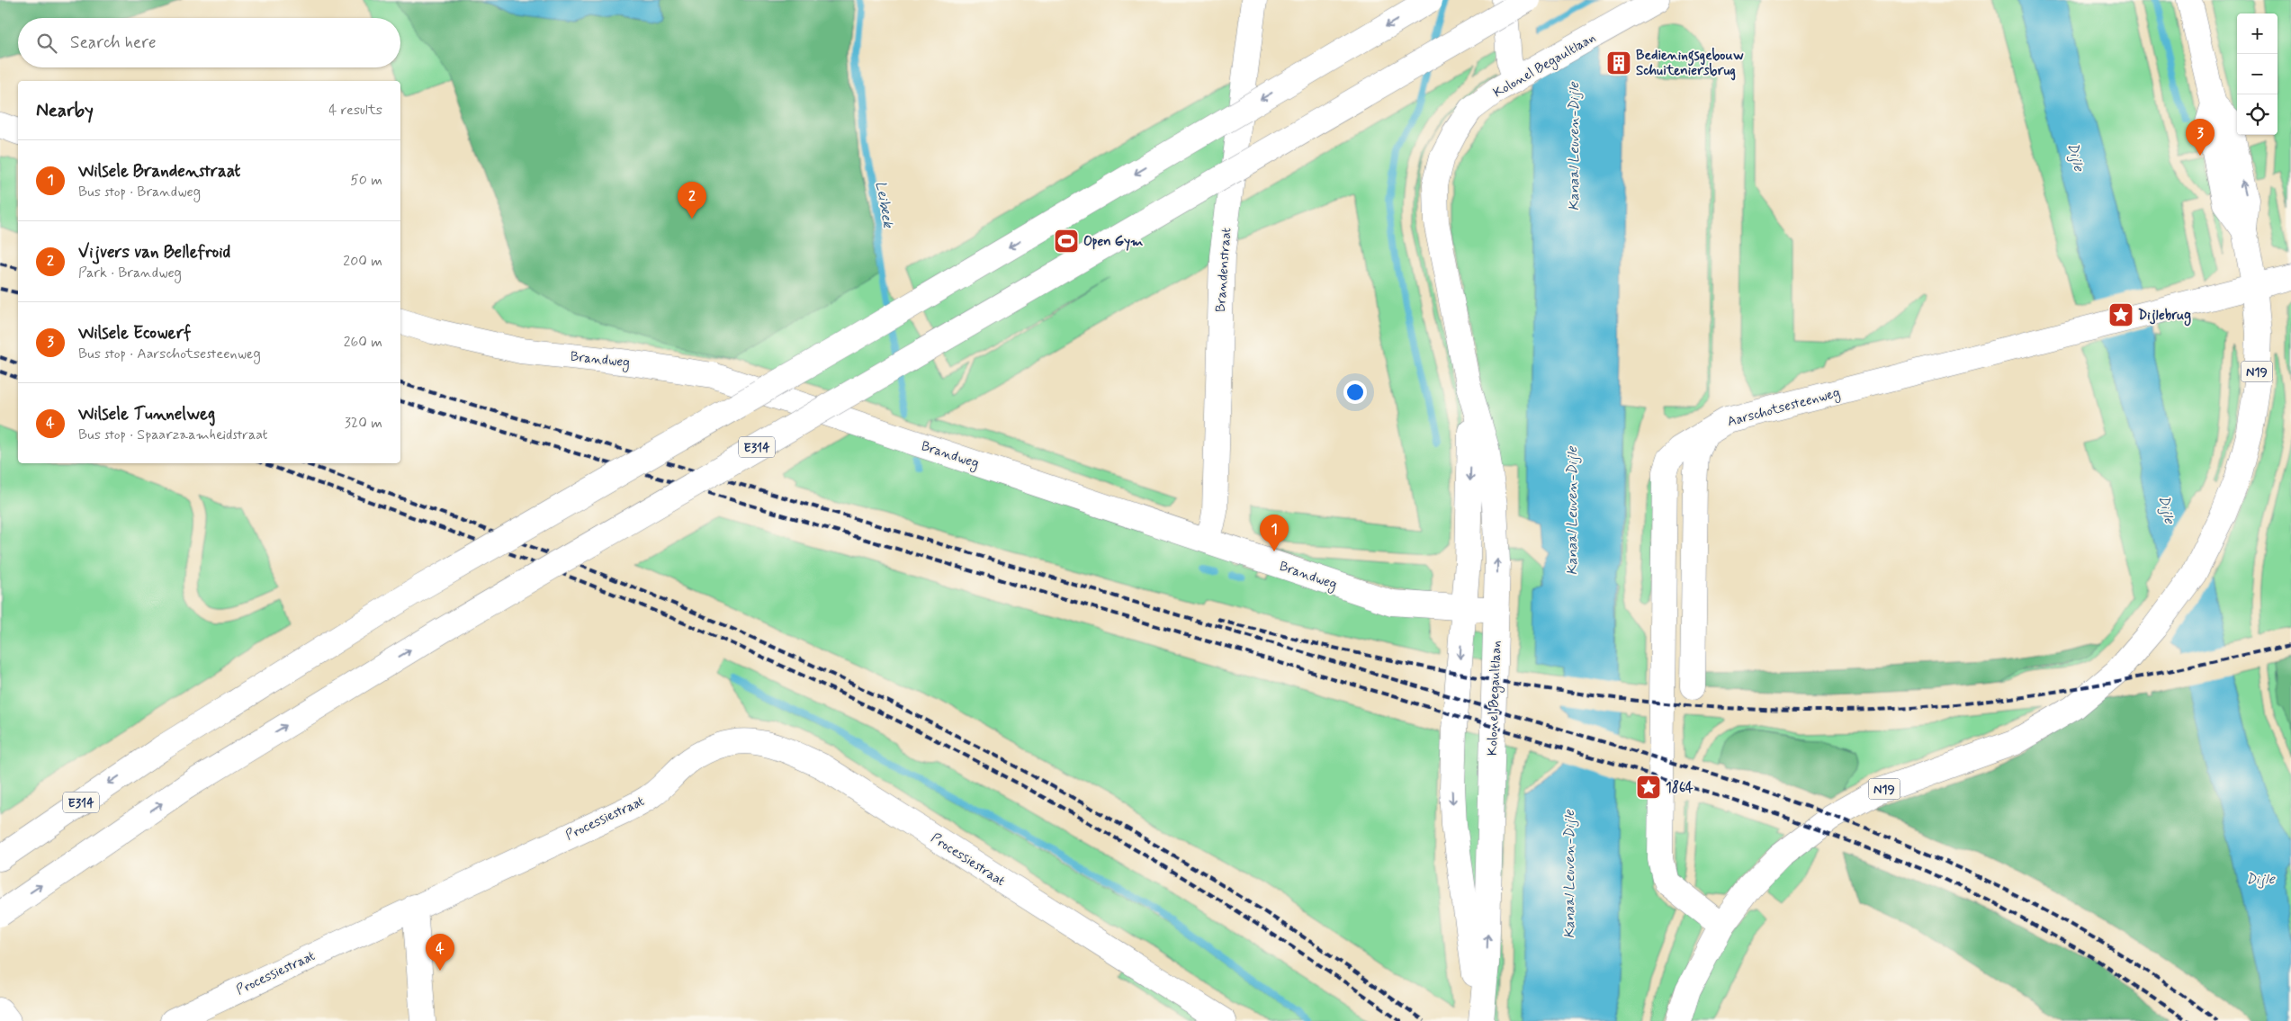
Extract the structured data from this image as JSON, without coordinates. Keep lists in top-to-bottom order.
{
  "streets": {
    "main road": [
      "Kolonel Begaultlaan",
      "Brandenstraat",
      "Brandweg",
      "N19",
      "Aarschotsesteenweg",
      "E314",
      "Processiestraat"
    ]
  },
  "crossings": [
    ["Kolonel Begaultlaan", "Brandweg"],
    ["Brandenstraat", "Brandweg"],
    ["N19", "Aarschotsesteenweg"]
  ],
  "water": ["Kanaal Leuven-Dijle", "Dijle", "Leibeek"],
  "places": {
    "building": ["Bedieningsgebouw Schuiteniersbrug"],
    "sports": ["Open Gym"],
    "place": ["Dijlebrug", "1864"]
  },
  "page": {
    "map_buttons": ["+", "−"],
    "search": "Search here",
    "heading": ["Nearby", "4 results"],
    "pins": [
      "3",
      "2",
      "1",
      "4"
    ],
    "list": [
      {
        "mark": "1",
        "name": "Wilsele Brandenstraat",
        "note": "Bus stop · Brandweg",
        "value": "50 m"
      },
      {
        "mark": "2",
        "name": "Vijvers van Bellefroid",
        "note": "Park · Brandweg",
        "value": "200 m"
      },
      {
        "mark": "3",
        "name": "Wilsele Ecowerf",
        "note": "Bus stop · Aarschotsesteenweg",
        "value": "260 m"
      },
      {
        "mark": "4",
        "name": "Wilsele Tunnelweg",
        "note": "Bus stop · Spaarzaamheidstraat",
        "value": "320 m"
      }
    ]
  }
}
